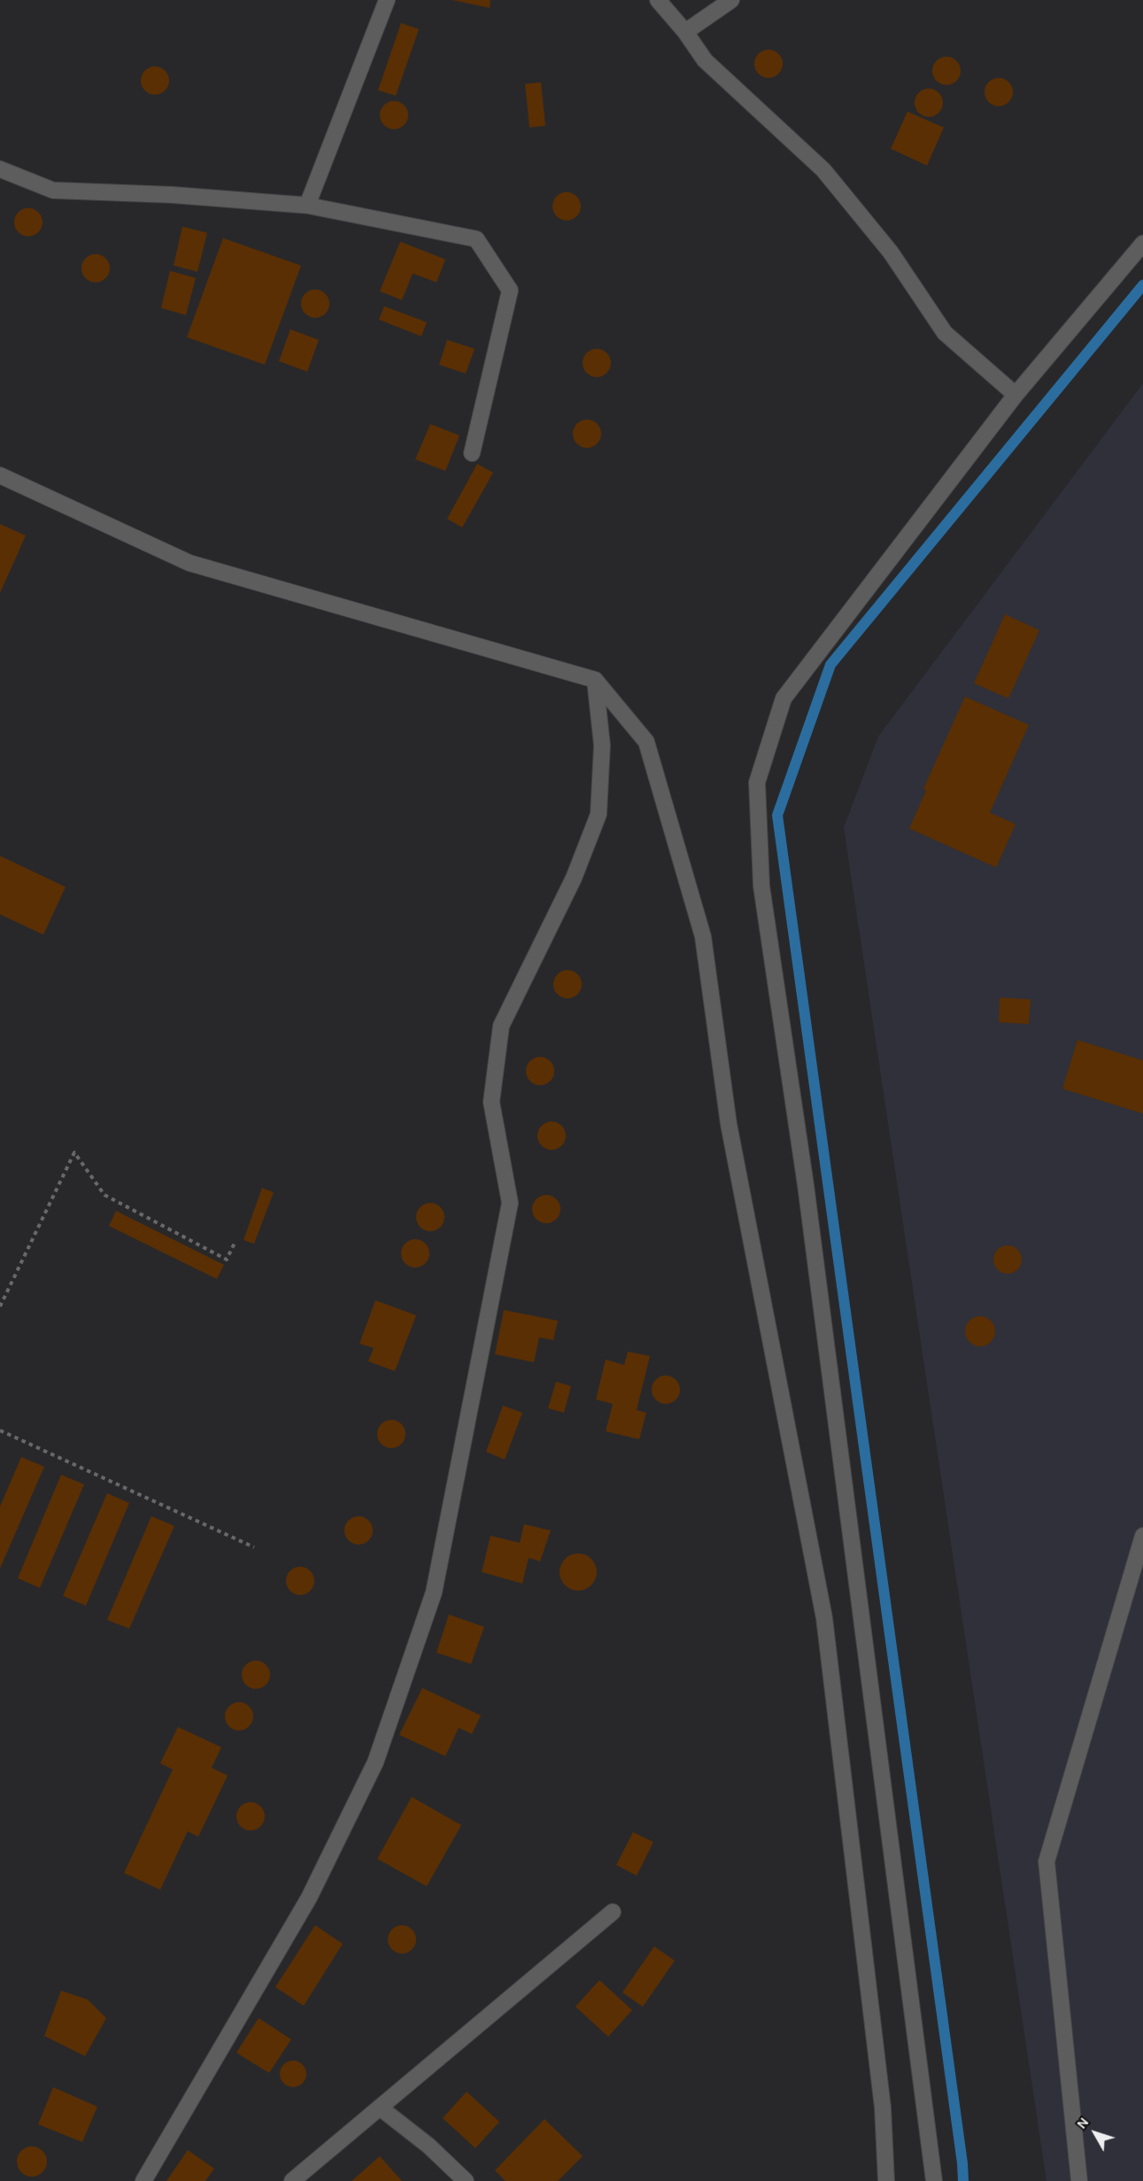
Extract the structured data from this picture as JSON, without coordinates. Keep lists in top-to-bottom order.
{
  "north": "top left"
}
